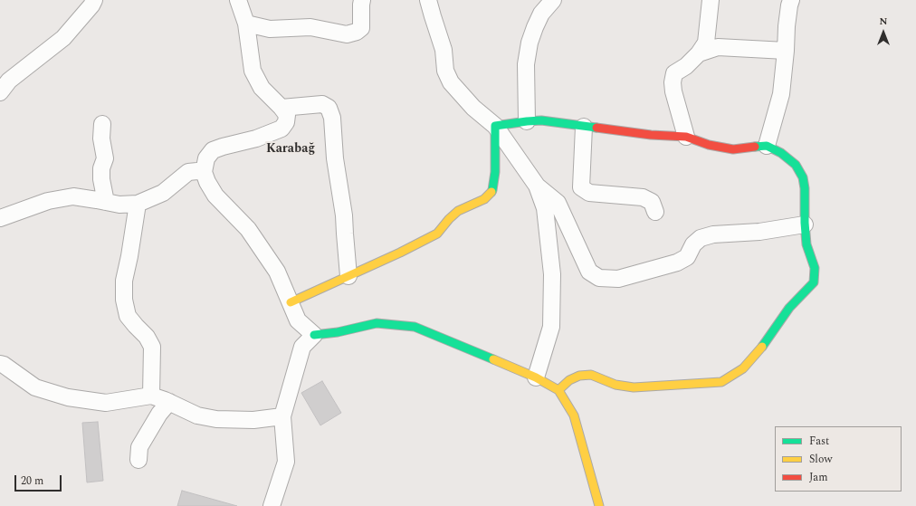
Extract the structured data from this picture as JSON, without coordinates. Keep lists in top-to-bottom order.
{
  "districts": ["Karabağ"],
  "legend": ["Fast", "Slow", "Jam"],
  "scale_bar": "20 m",
  "north": "top"
}
